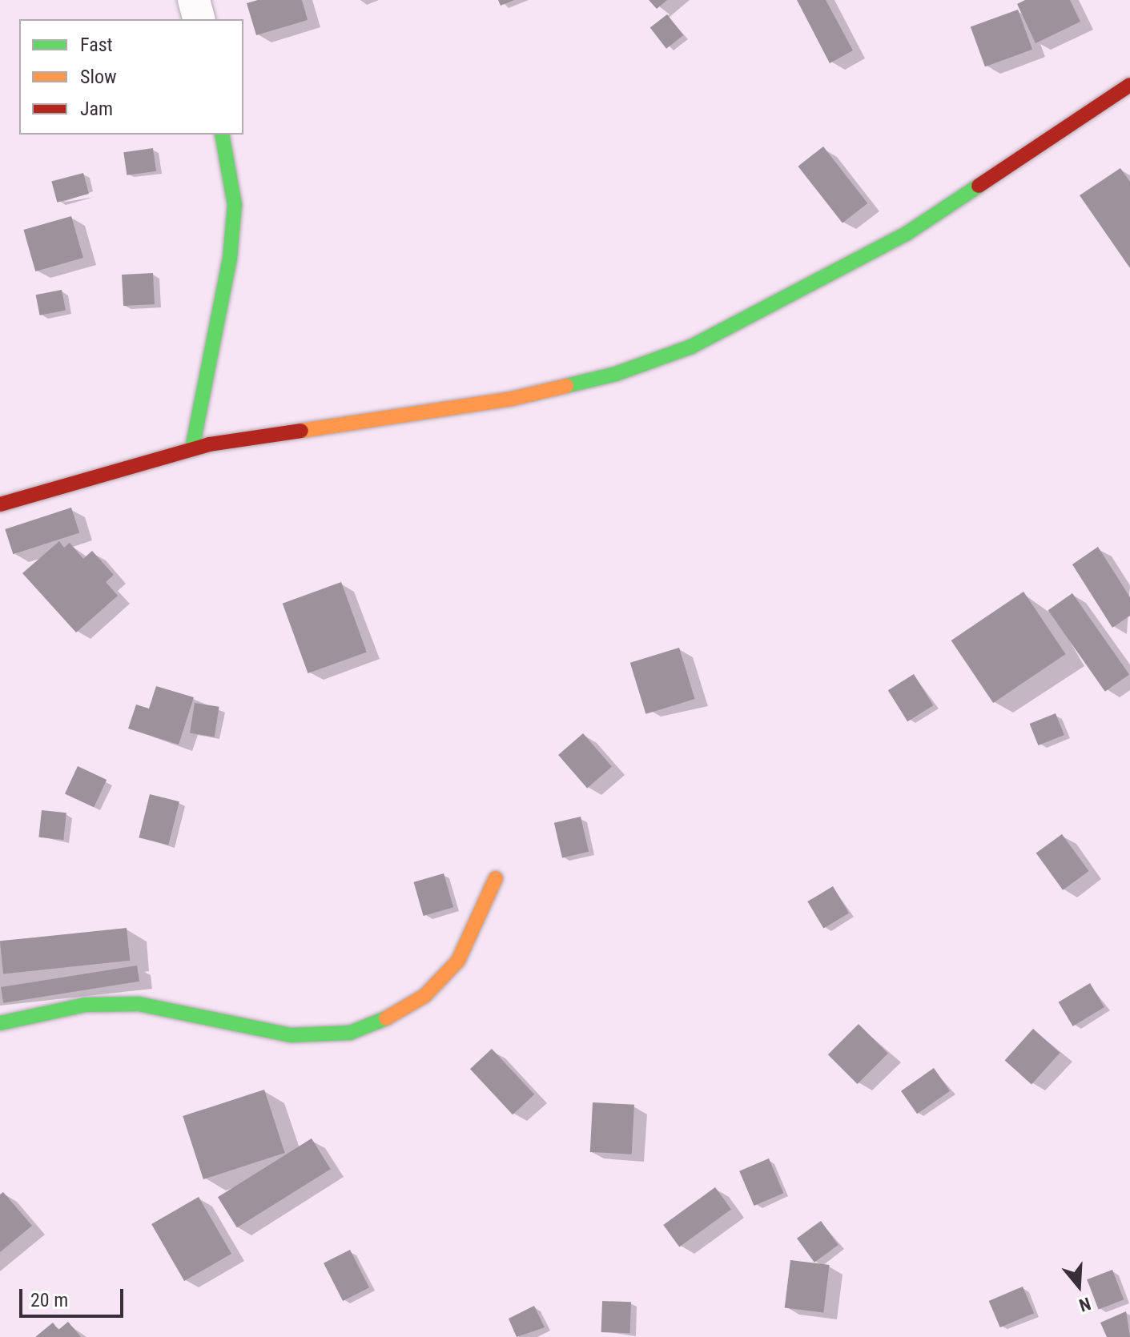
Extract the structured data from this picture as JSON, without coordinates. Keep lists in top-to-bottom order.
{
  "legend": ["Fast", "Slow", "Jam"],
  "scale_bar": "20 m",
  "north": "bottom"
}
